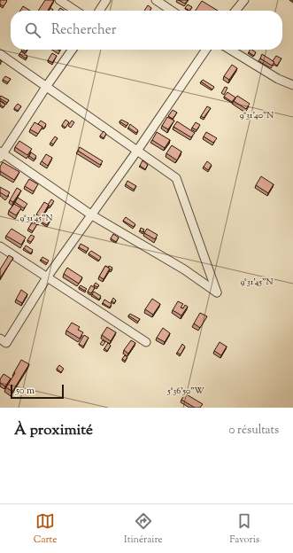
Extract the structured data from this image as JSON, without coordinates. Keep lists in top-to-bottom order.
{
  "scale_bar": "50 m",
  "page": {
    "search": "Rechercher",
    "scale": "50 m",
    "heading": ["À proximité", "0 résultats"],
    "nav": ["Carte", "Itinéraire", "Favoris"]
  },
  "coordinates": ["9°31'40\"N", "9°31'45\"N", "5°36'50\"W"]
}
